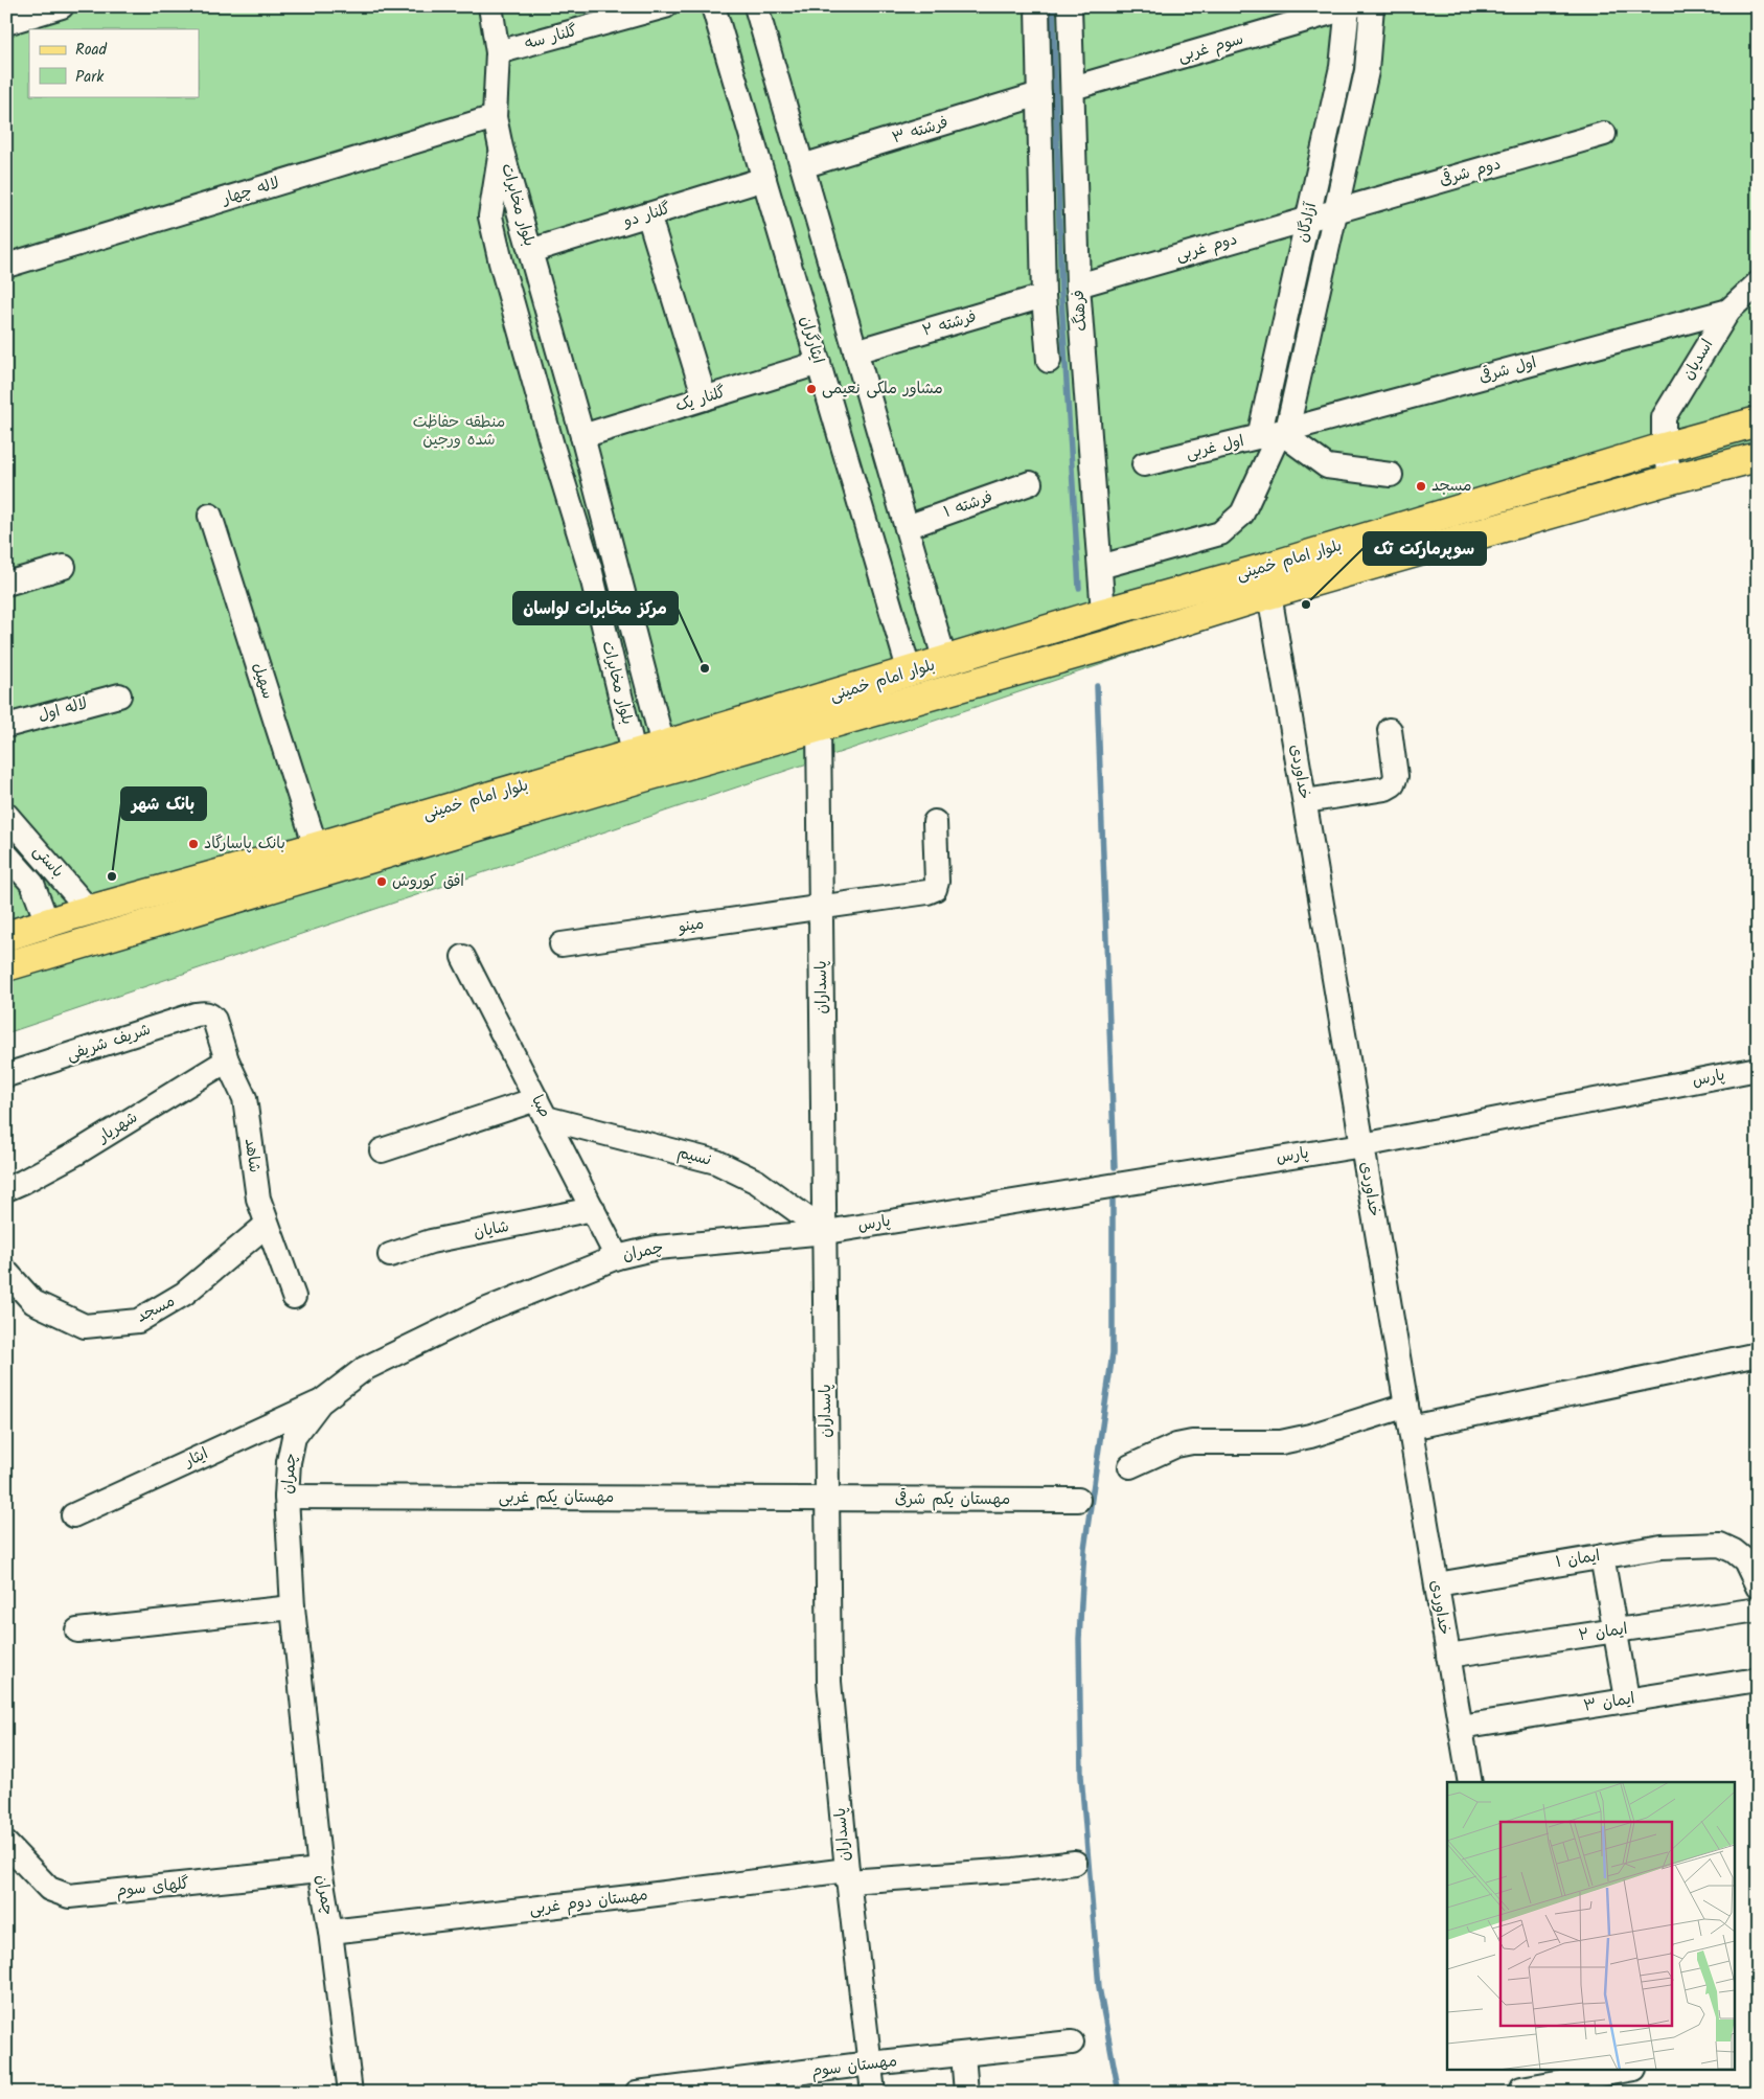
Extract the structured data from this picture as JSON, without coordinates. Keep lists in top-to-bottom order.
{
  "streets": {
    "main road": ["بلوار امام خمینی"],
    "street": [
      "گلنار سه",
      "سوم غربی",
      "فرشته ۳",
      "دوم شرقی",
      "لاله چهار",
      "بلوار مخابرات",
      "گلنار دو",
      "آزادگان",
      "دوم غربی",
      "فرهنگ",
      "فرشته ۲",
      "ایثارگران",
      "اسدیان",
      "اول شرقی",
      "گلنار یک",
      "اول غربی",
      "فرشته ۱",
      "سهیل",
      "لاله اول",
      "خداوردی",
      "باستی",
      "مینو",
      "پاسداران",
      "شریف شریفی",
      "پارس",
      "صبا",
      "شهریار",
      "شاهد",
      "نسیم",
      "شایان",
      "چمران",
      "مسجد",
      "ایثار",
      "مهستان یکم غربی",
      "مهستان یکم شرقی",
      "ایمان ۱",
      "ایمان ۲",
      "ایمان ۳",
      "گلهای سوم",
      "مهستان دوم غربی",
      "مهستان سوم"
    ]
  },
  "crossings": [
    ["سوم غربی", "آزادگان"],
    ["سوم غربی", "فرهنگ"],
    ["دوم شرقی", "آزادگان"],
    ["دوم شرقی", "دوم غربی"],
    ["بلوار مخابرات", "گلنار دو"],
    ["بلوار مخابرات", "گلنار یک"],
    ["بلوار مخابرات", "بلوار امام خمینی"],
    ["گلنار دو", "ایثارگران"],
    ["آزادگان", "دوم غربی"],
    ["آزادگان", "اول شرقی"],
    ["آزادگان", "اول غربی"],
    ["دوم غربی", "فرهنگ"],
    ["فرهنگ", "بلوار امام خمینی"],
    ["ایثارگران", "گلنار یک"],
    ["ایثارگران", "بلوار امام خمینی"],
    ["اسدیان", "اول شرقی"],
    ["اسدیان", "بلوار امام خمینی"],
    ["اول شرقی", "اول غربی"],
    ["بلوار امام خمینی", "سهیل"],
    ["بلوار امام خمینی", "خداوردی"],
    ["بلوار امام خمینی", "باستی"],
    ["بلوار امام خمینی", "پاسداران"],
    ["خداوردی", "پارس"],
    ["خداوردی", "ایمان ۱"],
    ["خداوردی", "ایمان ۲"],
    ["خداوردی", "ایمان ۳"],
    ["مینو", "پاسداران"],
    ["پاسداران", "پارس"],
    ["پاسداران", "نسیم"],
    ["پاسداران", "چمران"],
    ["پاسداران", "مهستان یکم غربی"],
    ["پاسداران", "مهستان یکم شرقی"],
    ["پاسداران", "مهستان دوم غربی"],
    ["پاسداران", "مهستان سوم"],
    ["شریف شریفی", "شاهد"],
    ["پارس", "نسیم"],
    ["پارس", "چمران"],
    ["صبا", "نسیم"],
    ["صبا", "شایان"],
    ["صبا", "چمران"],
    ["شهریار", "شاهد"],
    ["شاهد", "مسجد"],
    ["نسیم", "چمران"],
    ["چمران", "ایثار"],
    ["چمران", "مهستان یکم غربی"],
    ["چمران", "گلهای سوم"],
    ["چمران", "مهستان دوم غربی"],
    ["مهستان یکم غربی", "مهستان یکم شرقی"]
  ],
  "parks": ["منطقه حفاظت شده ورجین"],
  "places": [
    "مشاور ملکی نعیمی",
    "مسجد",
    "سوپرمارکت تک",
    "مرکز مخابرات لواسان",
    "بانک پاسارگاد",
    "بانک شهر",
    "افق کوروش"
  ],
  "legend": ["Road", "Park"]
}
